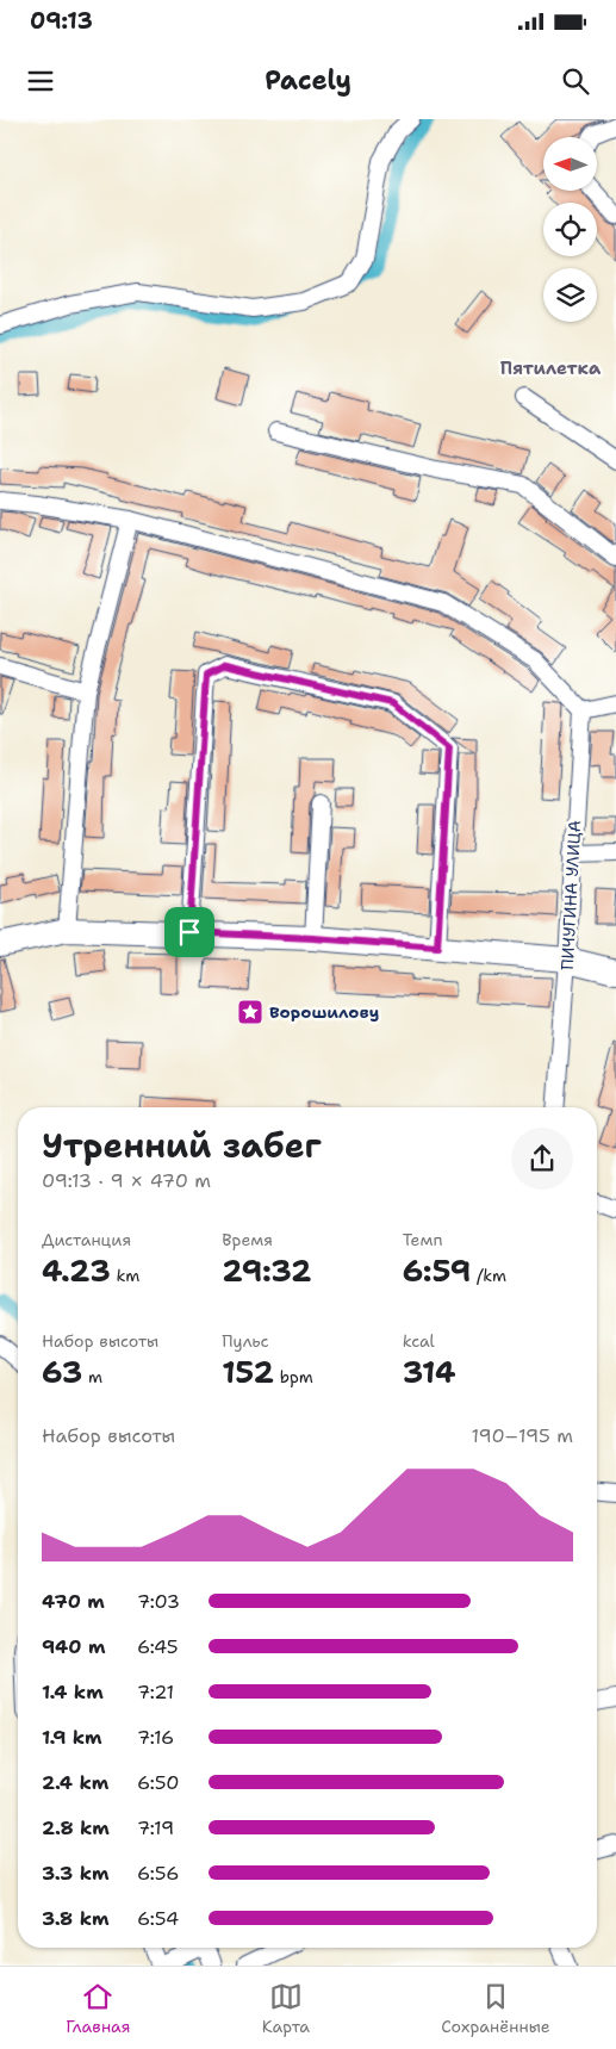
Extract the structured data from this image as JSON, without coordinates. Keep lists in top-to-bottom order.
{
  "streets": {
    "street": ["ПИЧУГИНА УЛИЦА"]
  },
  "districts": ["Пятилетка"],
  "places": {
    "place": ["Ворошилову"]
  },
  "north": "left",
  "page": {
    "status": "09:13",
    "header": "Pacely",
    "heading": ["Утренний забег", "09:13 · 9 × 470 m"],
    "stats": [
      ["Дистанция", "4.23 km"],
      ["Время", "29:32"],
      ["Темп", "6:59 /km"],
      ["Набор высоты", "63 m"],
      ["Пульс", "152 bpm"],
      ["kcal", "314"]
    ],
    "chart": ["Набор высоты", "190–195 m"],
    "list": [
      {
        "name": "470 m",
        "note": "7:03"
      },
      {
        "name": "940 m",
        "note": "6:45"
      },
      {
        "name": "1.4 km",
        "note": "7:21"
      },
      {
        "name": "1.9 km",
        "note": "7:16"
      },
      {
        "name": "2.4 km",
        "note": "6:50"
      },
      {
        "name": "2.8 km",
        "note": "7:19"
      },
      {
        "name": "3.3 km",
        "note": "6:56"
      },
      {
        "name": "3.8 km",
        "note": "6:54"
      }
    ],
    "tabs": ["Главная", "Карта", "Сохранённые"]
  }
}
